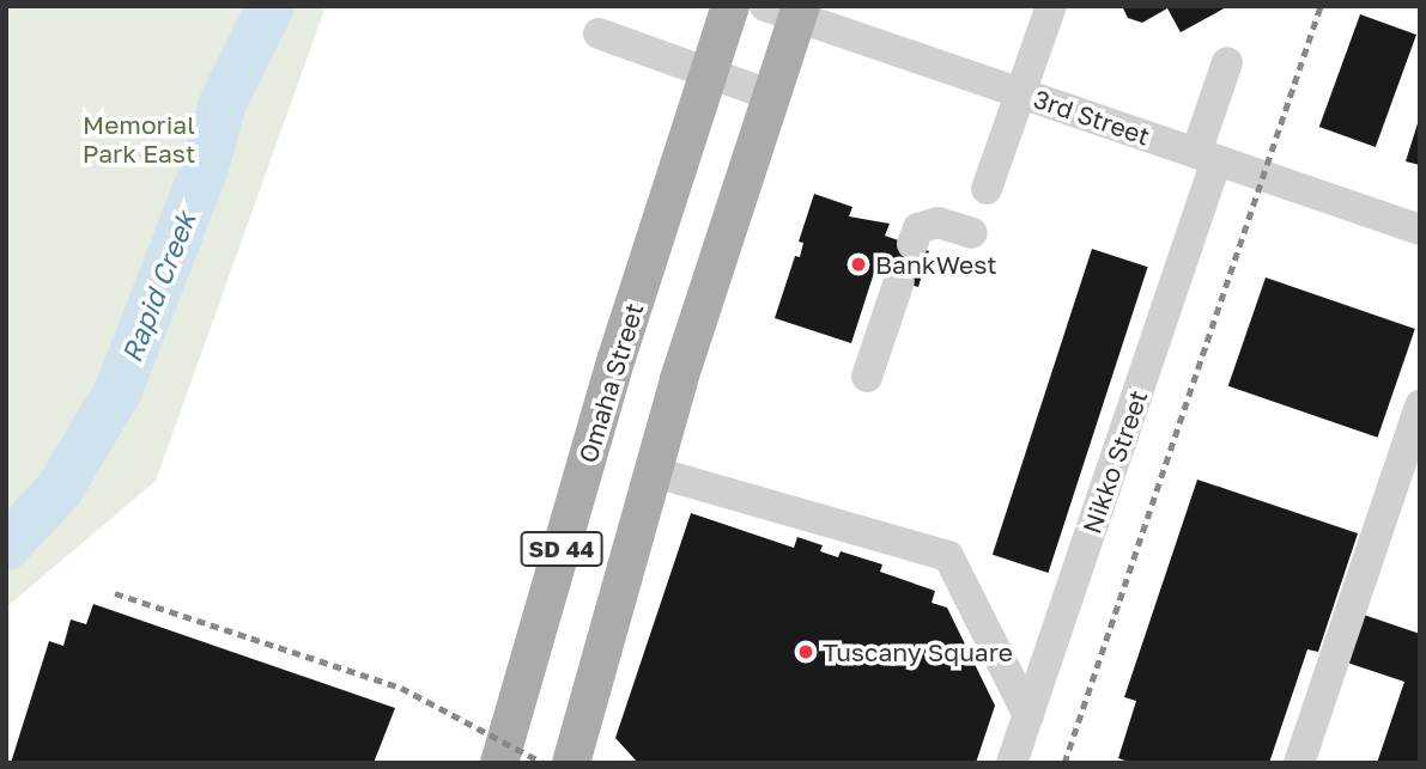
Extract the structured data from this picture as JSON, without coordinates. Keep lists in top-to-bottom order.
{
  "streets": {
    "main road": ["Omaha Street", "SD 44"],
    "street": ["3rd Street", "Nikko Street"]
  },
  "crossings": [
    ["3rd Street", "Nikko Street"],
    ["3rd Street", "SD 44"]
  ],
  "water": ["Rapid Creek"],
  "parks": ["Memorial Park East"],
  "places": ["BankWest", "Tuscany Square"]
}
